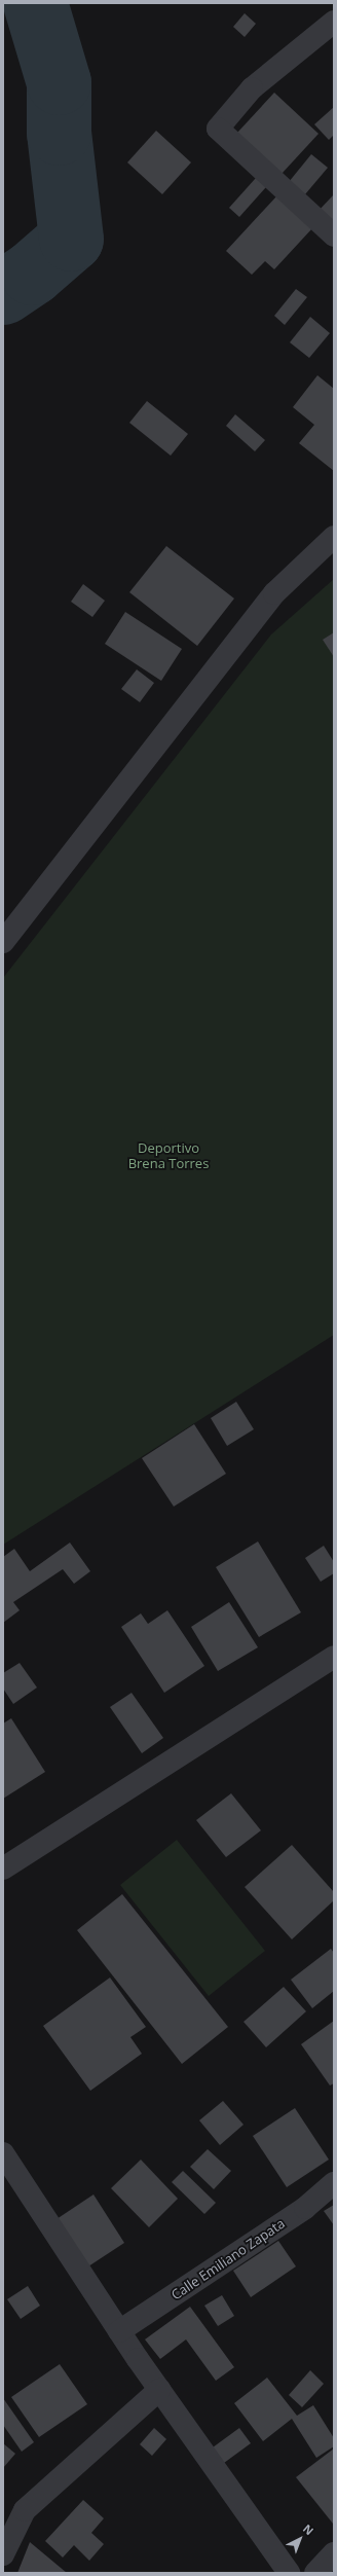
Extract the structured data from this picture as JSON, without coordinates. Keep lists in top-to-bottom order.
{
  "streets": {
    "street": ["Calle Emiliano Zapata"]
  },
  "parks": ["Deportivo Brena Torres"],
  "north": "top right"
}
